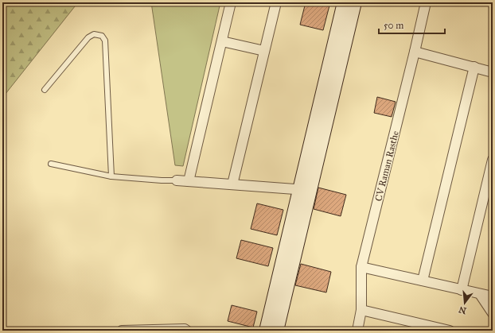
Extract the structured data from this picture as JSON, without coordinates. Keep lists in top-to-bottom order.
{
  "streets": {
    "street": ["CV Raman Rasthe"]
  },
  "scale_bar": "50 m",
  "north": "bottom"
}
